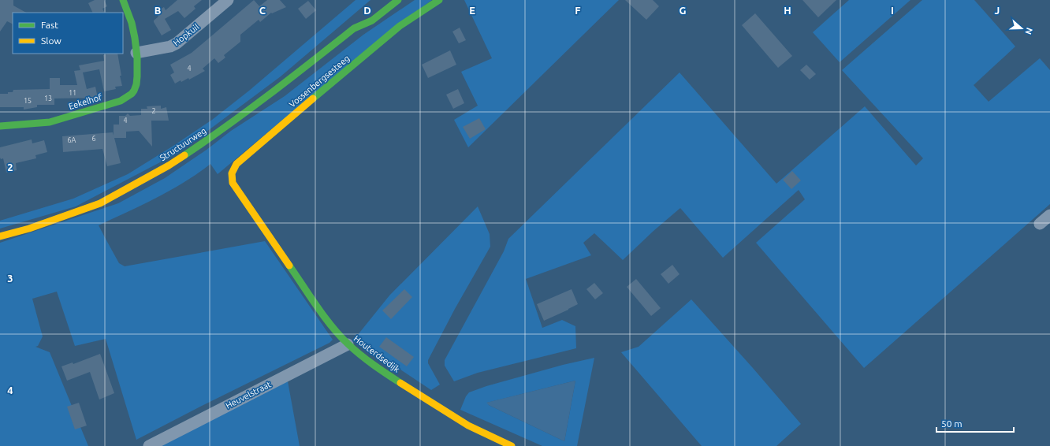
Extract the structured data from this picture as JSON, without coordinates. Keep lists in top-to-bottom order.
{
  "streets": {
    "street": [
      "Hopkuil",
      "Vossenbergsesteeg",
      "Eekelhof",
      "Structuurweg",
      "Houterdsedijk",
      "Heuvelstraat"
    ]
  },
  "crossings": [
    ["Hopkuil", "Eekelhof"],
    ["Vossenbergsesteeg", "Houterdsedijk"],
    ["Houterdsedijk", "Heuvelstraat"]
  ],
  "house_numbers": [
    "4",
    "11",
    "13",
    "15",
    "2",
    "4",
    "6",
    "6A"
  ],
  "legend": ["Fast", "Slow"],
  "scale_bar": "50 m",
  "north": "right",
  "grid": {
    "columns": [
      "B",
      "C",
      "D",
      "E",
      "F",
      "G",
      "H",
      "I",
      "J"
    ],
    "rows": ["2", "3", "4"]
  }
}
